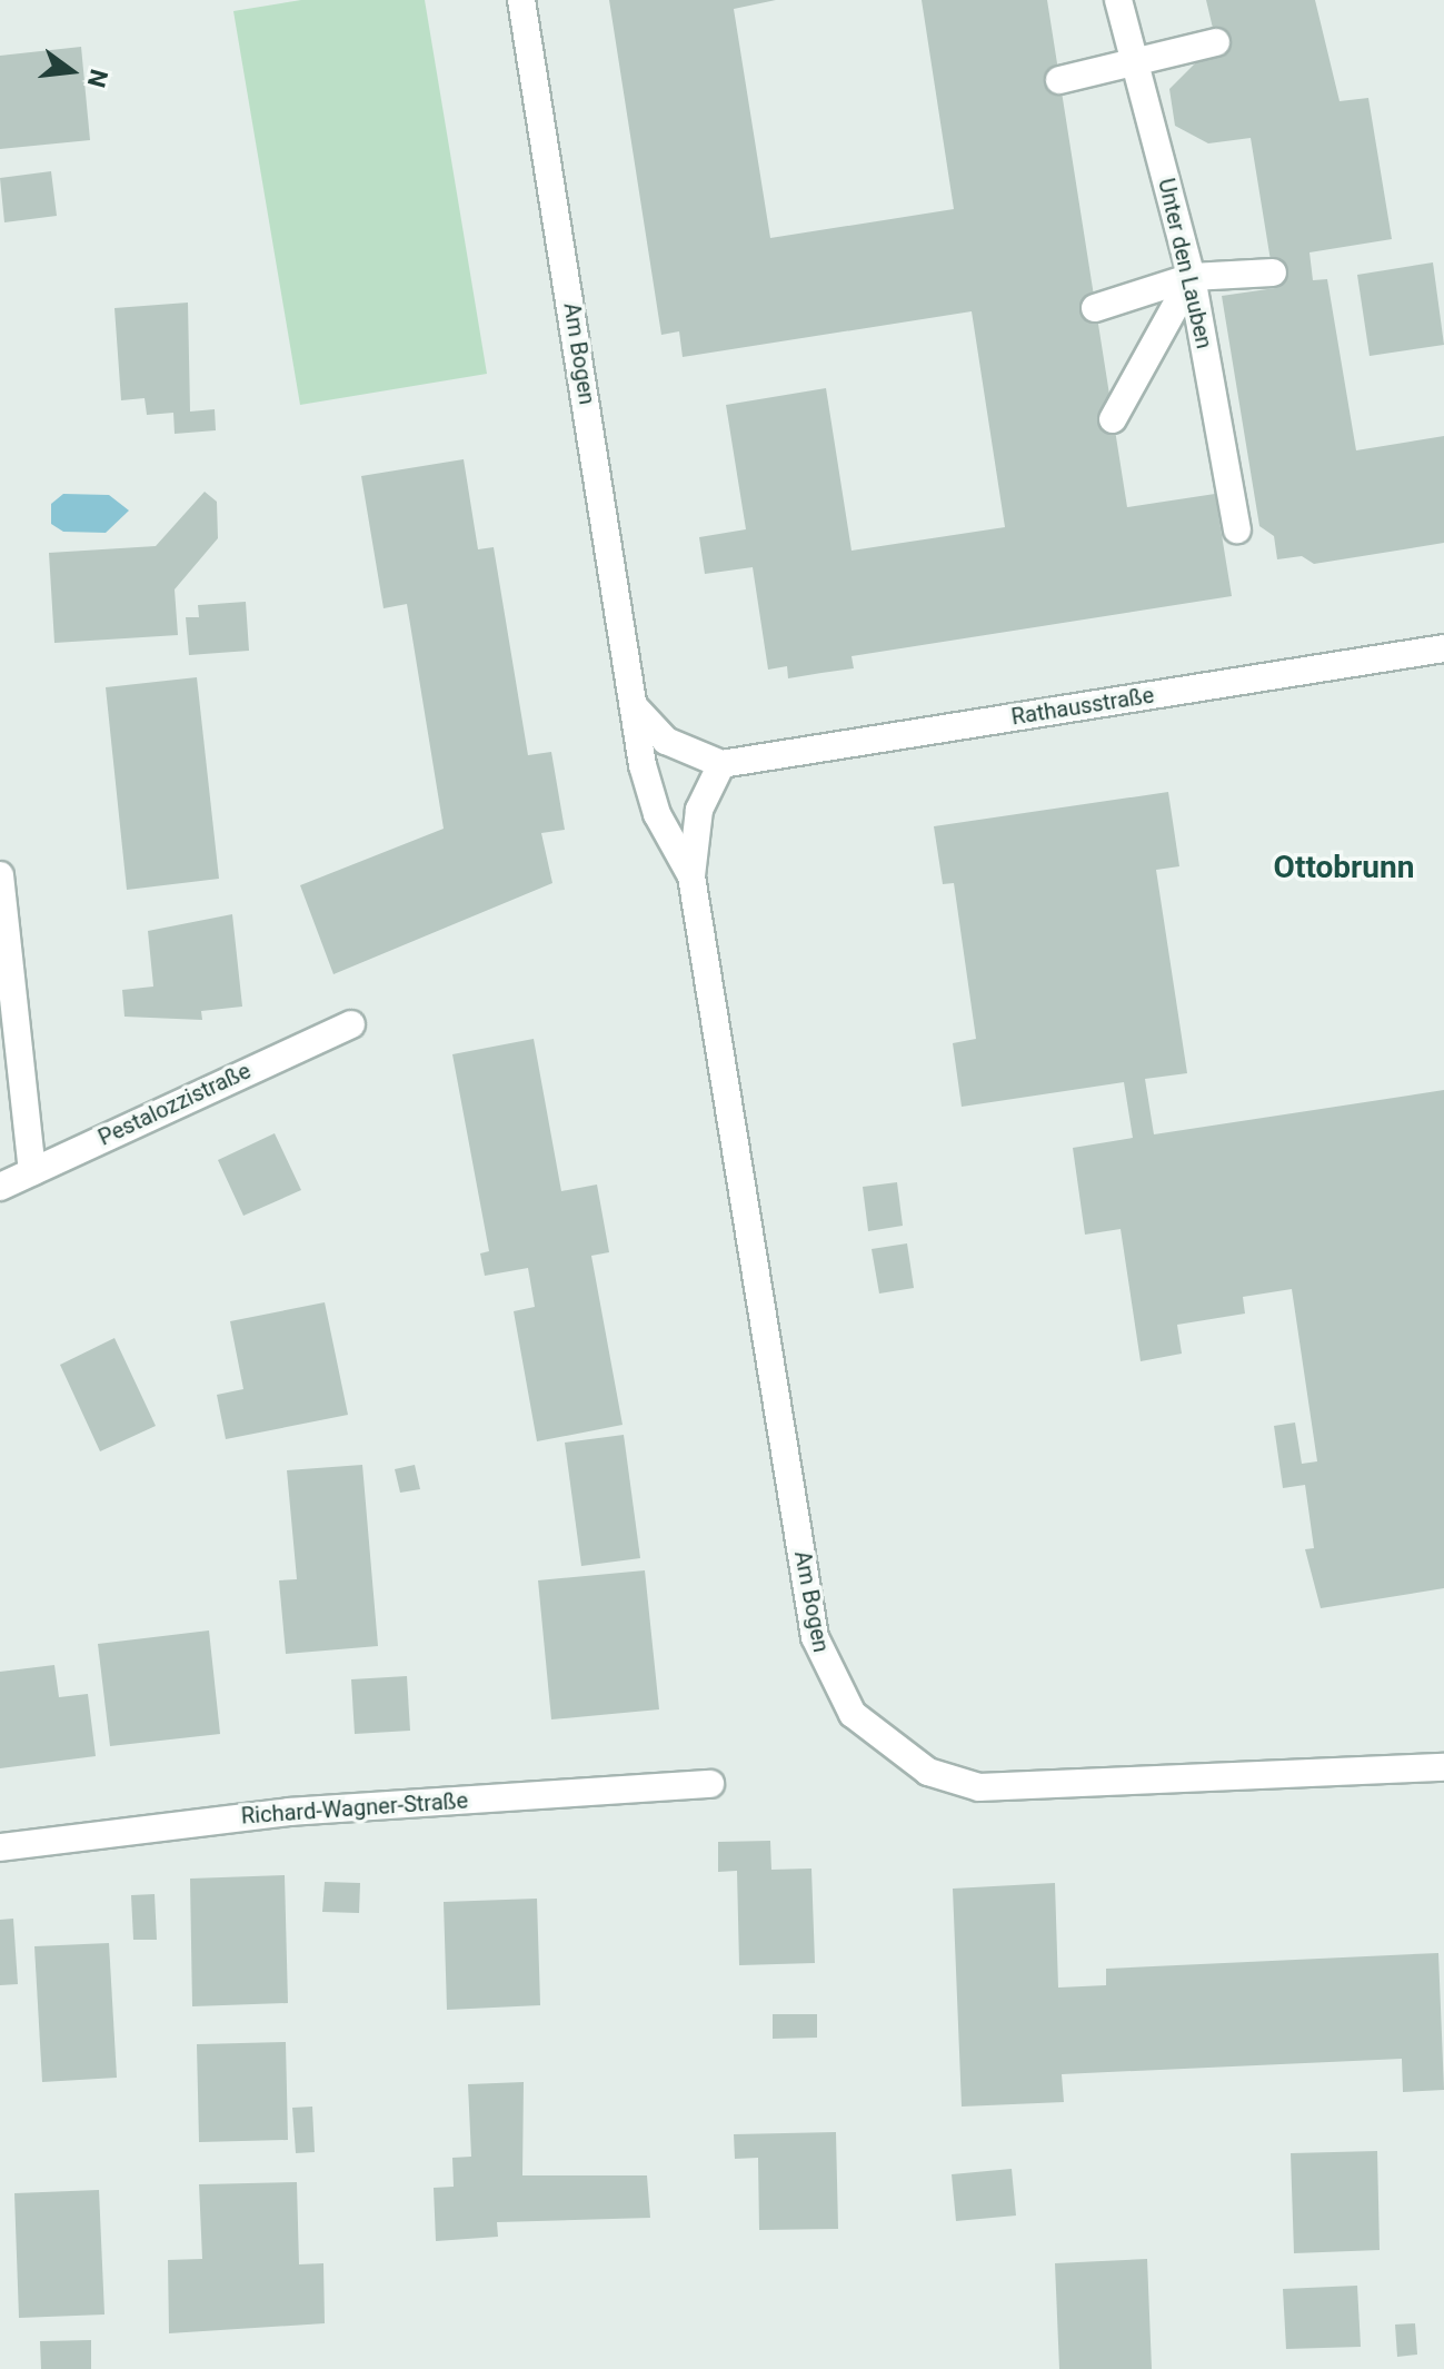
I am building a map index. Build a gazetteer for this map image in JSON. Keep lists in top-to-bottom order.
{
  "streets": {
    "street": [
      "Unter den Lauben",
      "Am Bogen",
      "Rathausstraße",
      "Pestalozzistraße",
      "Richard-Wagner-Straße"
    ]
  },
  "crossings": [
    ["Am Bogen", "Rathausstraße"]
  ],
  "districts": ["Ottobrunn"],
  "north": "right"
}
